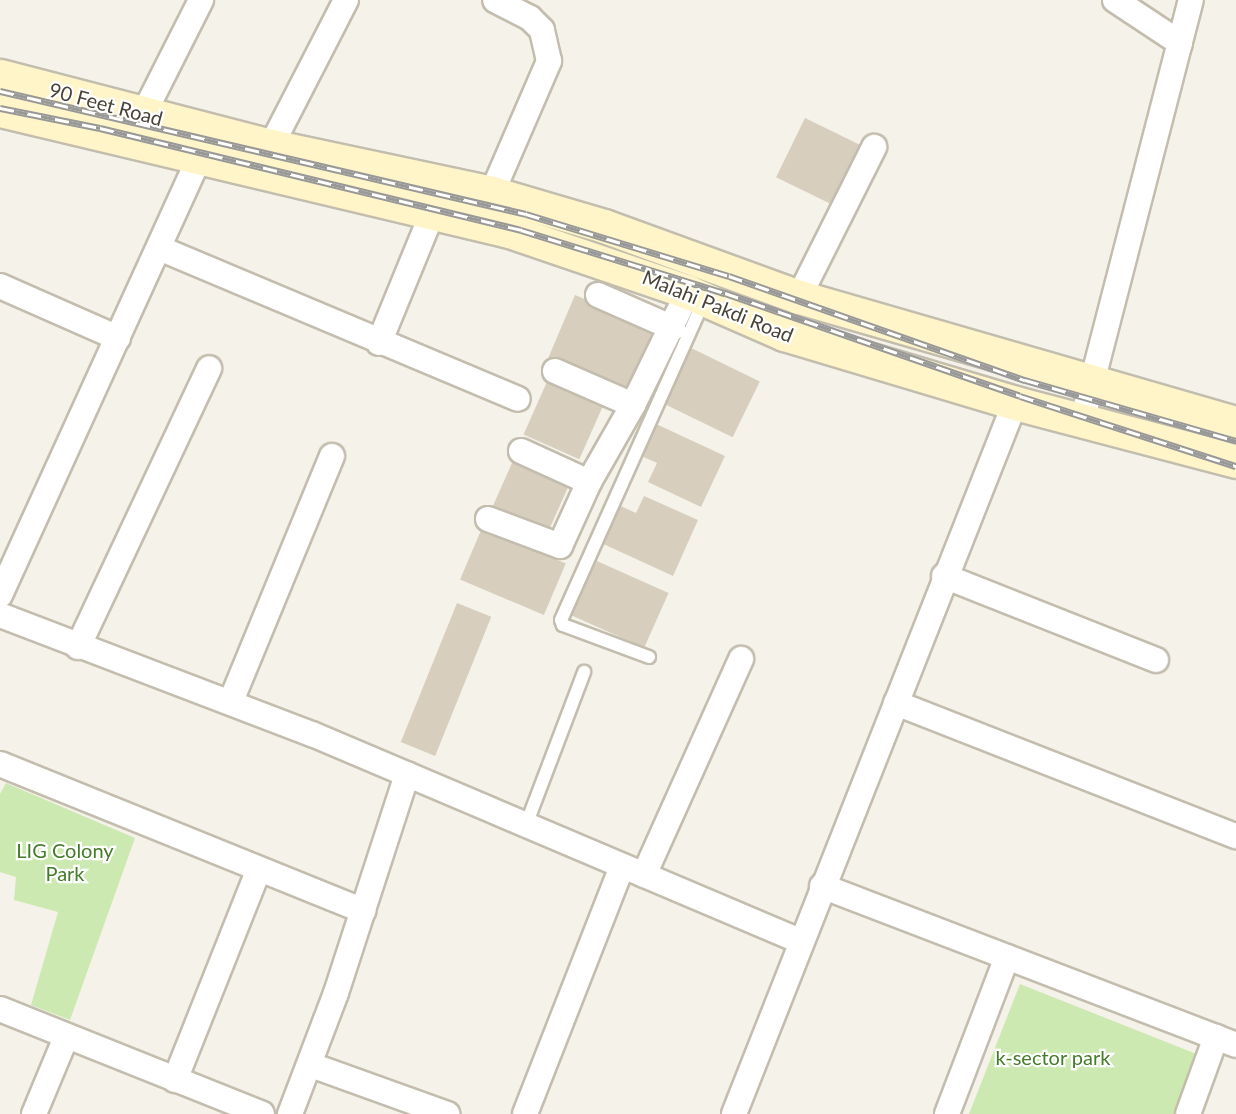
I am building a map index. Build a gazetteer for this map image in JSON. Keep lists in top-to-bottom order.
{
  "streets": {
    "main road": ["90 Feet Road", "Malahi Pakdi Road"]
  },
  "crossings": [
    ["90 Feet Road", "Malahi Pakdi Road"]
  ],
  "parks": ["LIG Colony Park", "k-sector park"]
}
